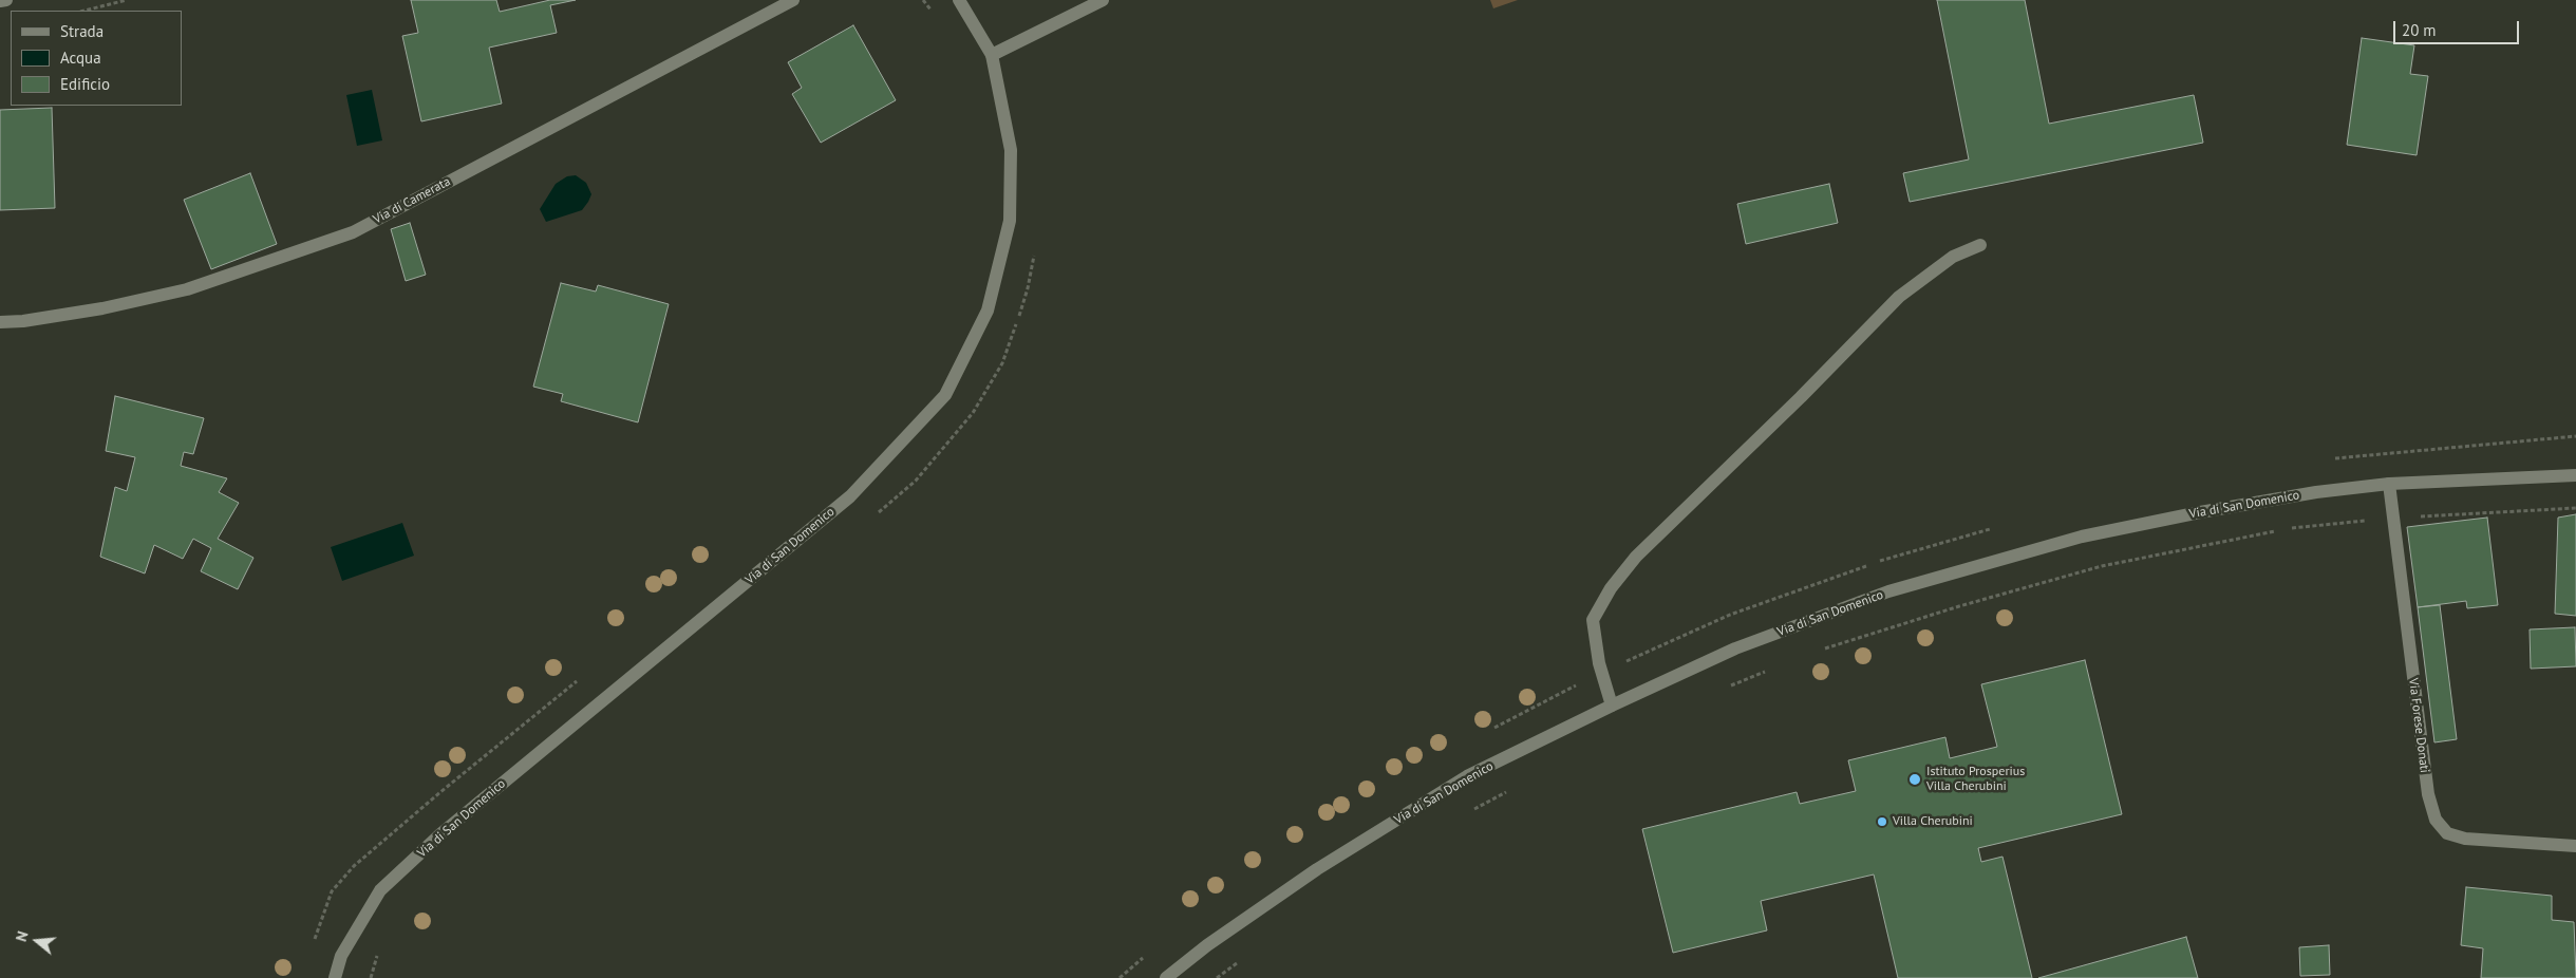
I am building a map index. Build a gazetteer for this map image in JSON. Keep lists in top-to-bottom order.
{
  "streets": {
    "main road": ["Via di Camerata", "Via di San Domenico", "Via Forese Donati"]
  },
  "crossings": [
    ["Via di San Domenico", "Via Forese Donati"]
  ],
  "places": ["Istituto Prosperius Villa Cherubini", "Villa Cherubini"],
  "legend": ["Strada", "Acqua", "Edificio"],
  "scale_bar": "20 m",
  "north": "left"
}
